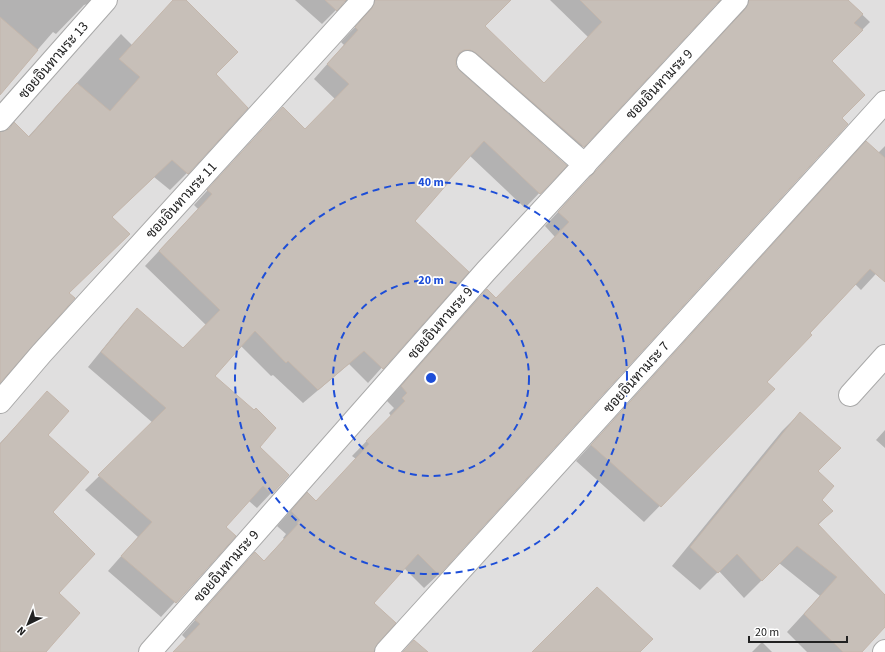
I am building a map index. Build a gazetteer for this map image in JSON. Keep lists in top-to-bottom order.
{
  "streets": {
    "street": [
      "ซอยอินทามระ 13",
      "ซอยอินทามระ 9",
      "ซอยอินทามระ 11",
      "ซอยอินทามระ 7"
    ]
  },
  "scale_bar": "20 m",
  "north": "bottom left",
  "rings": ["40 m", "20 m"]
}
